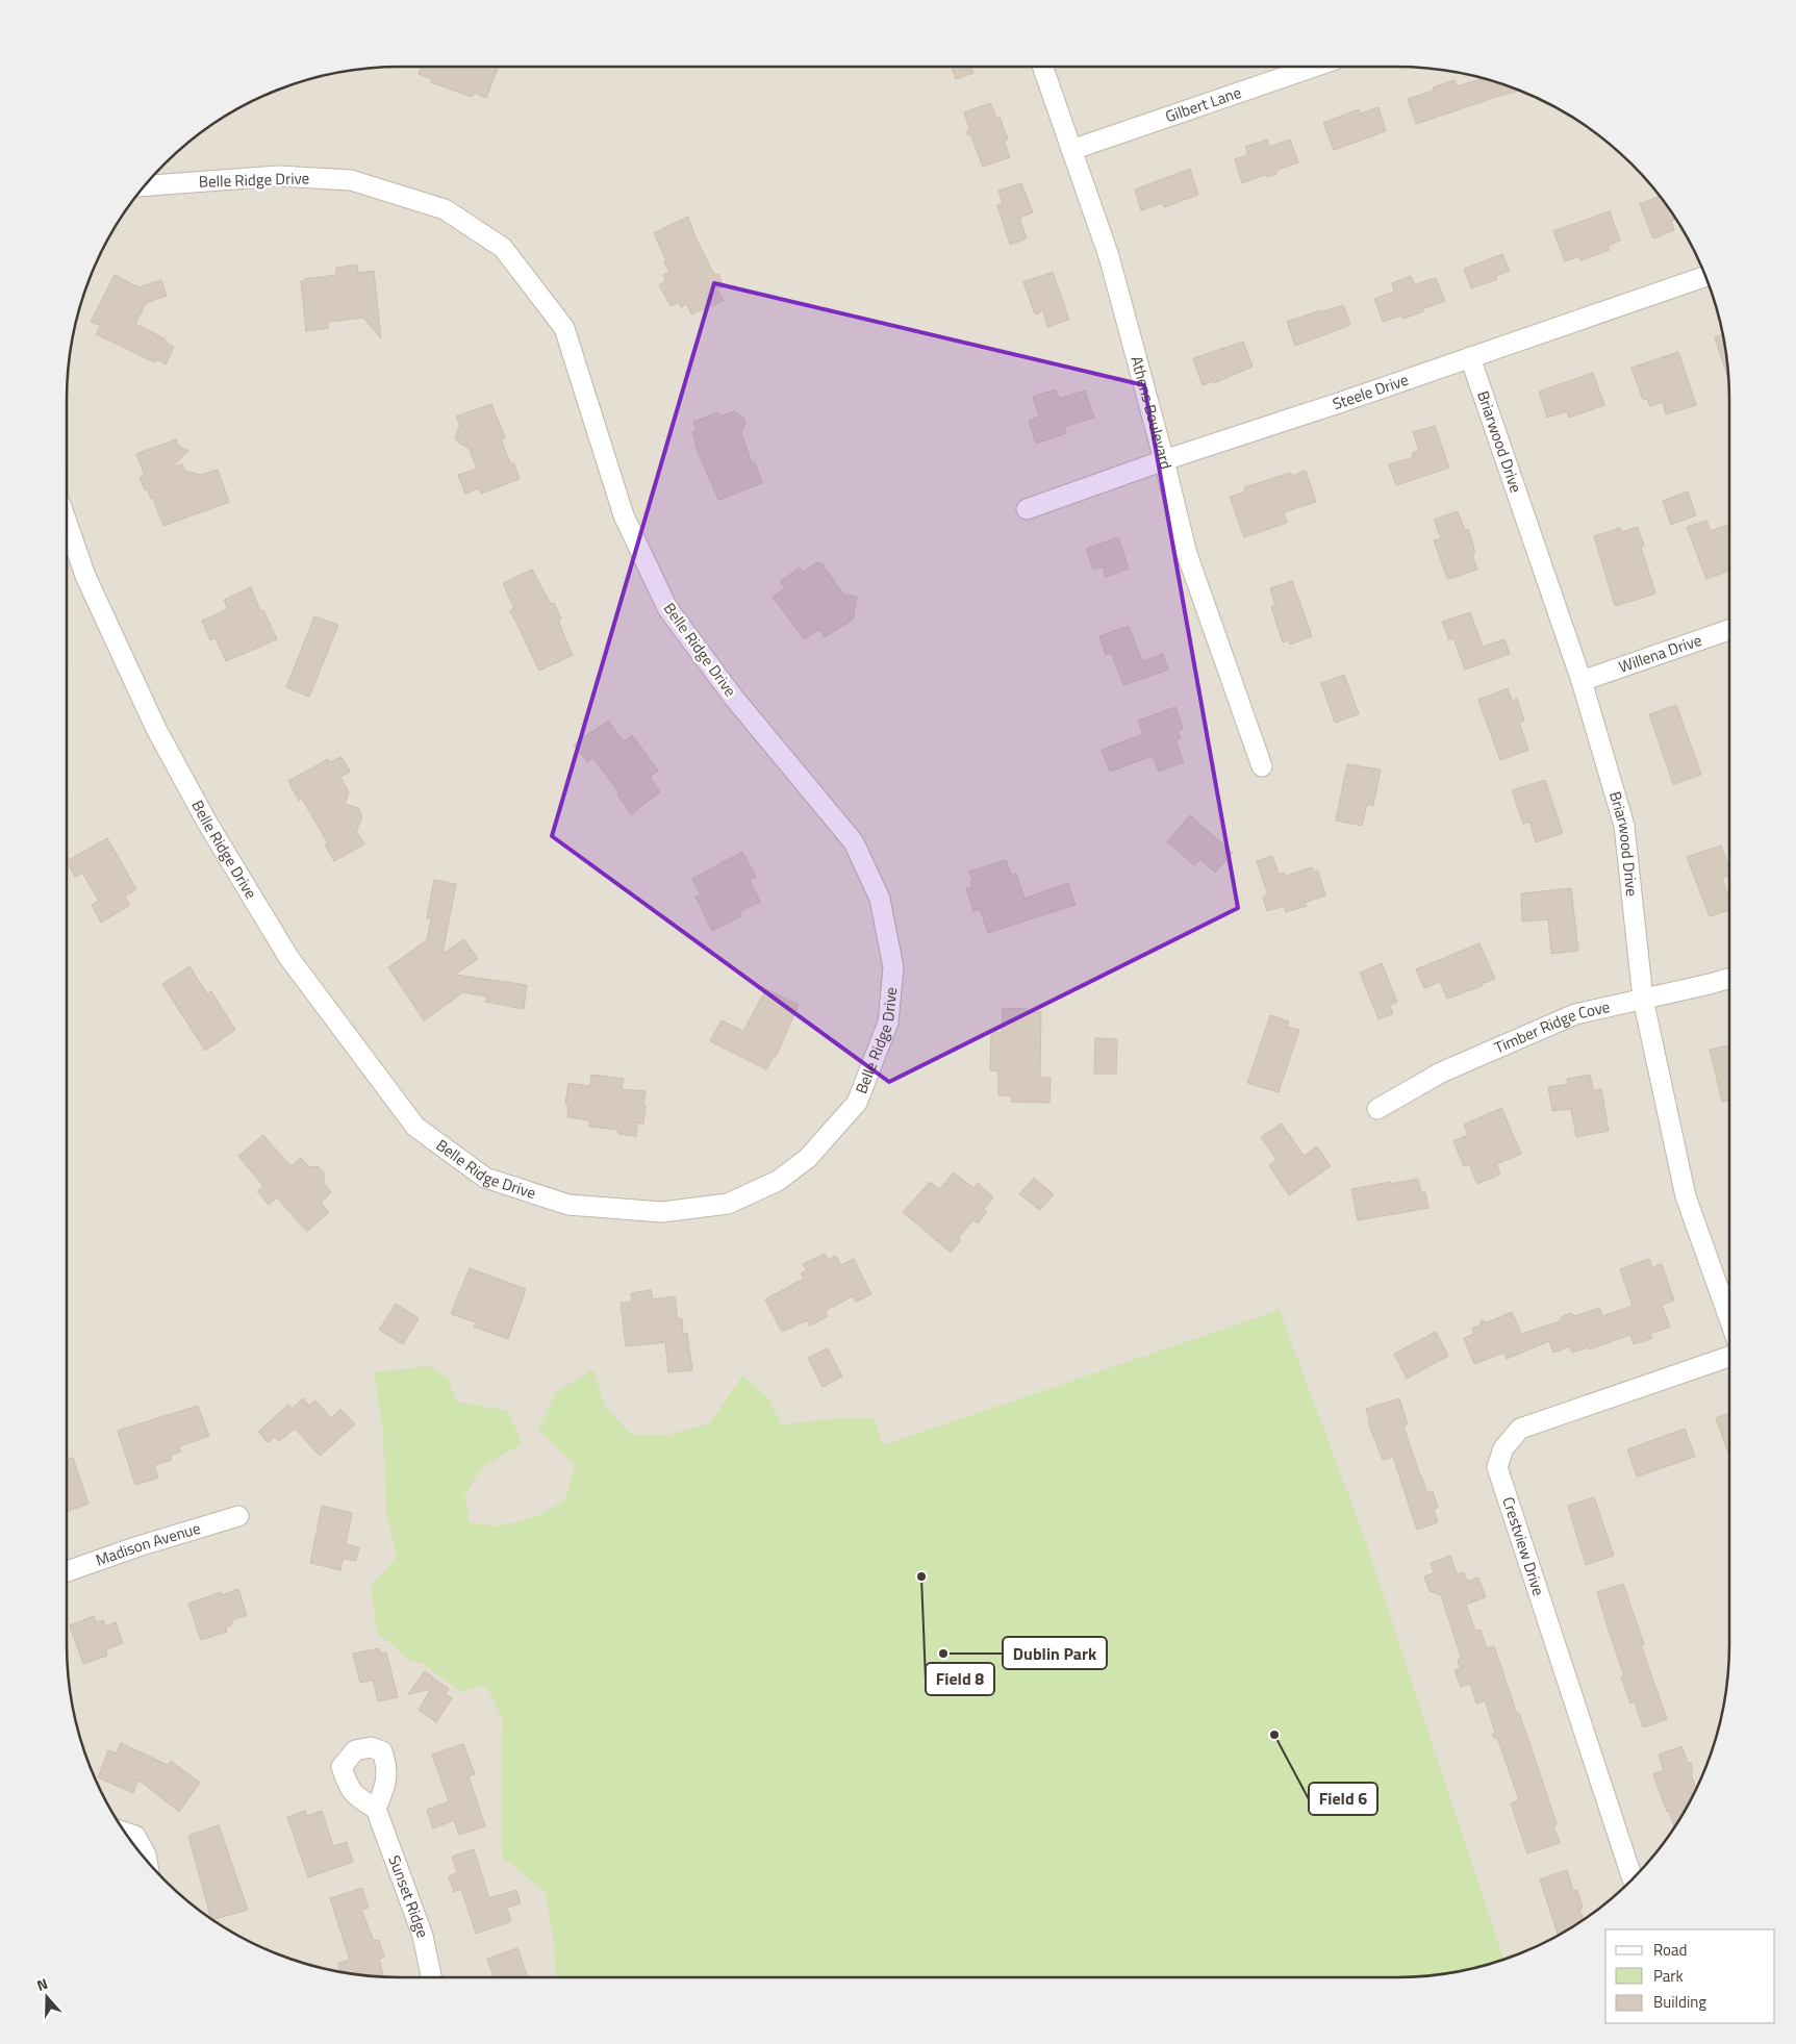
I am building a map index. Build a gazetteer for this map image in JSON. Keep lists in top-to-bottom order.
{
  "streets": {
    "street": [
      "Gilbert Lane",
      "Belle Ridge Drive",
      "Steele Drive",
      "Athens Boulevard",
      "Briarwood Drive",
      "Willena Drive",
      "Timber Ridge Cove",
      "Madison Avenue",
      "Crestview Drive",
      "Sunset Ridge"
    ]
  },
  "crossings": [
    ["Gilbert Lane", "Athens Boulevard"],
    ["Steele Drive", "Athens Boulevard"],
    ["Steele Drive", "Briarwood Drive"],
    ["Briarwood Drive", "Willena Drive"],
    ["Briarwood Drive", "Timber Ridge Cove"]
  ],
  "places": ["Field 8", "Dublin Park", "Field 6"],
  "legend": ["Road", "Park", "Building"],
  "north": "top"
}
